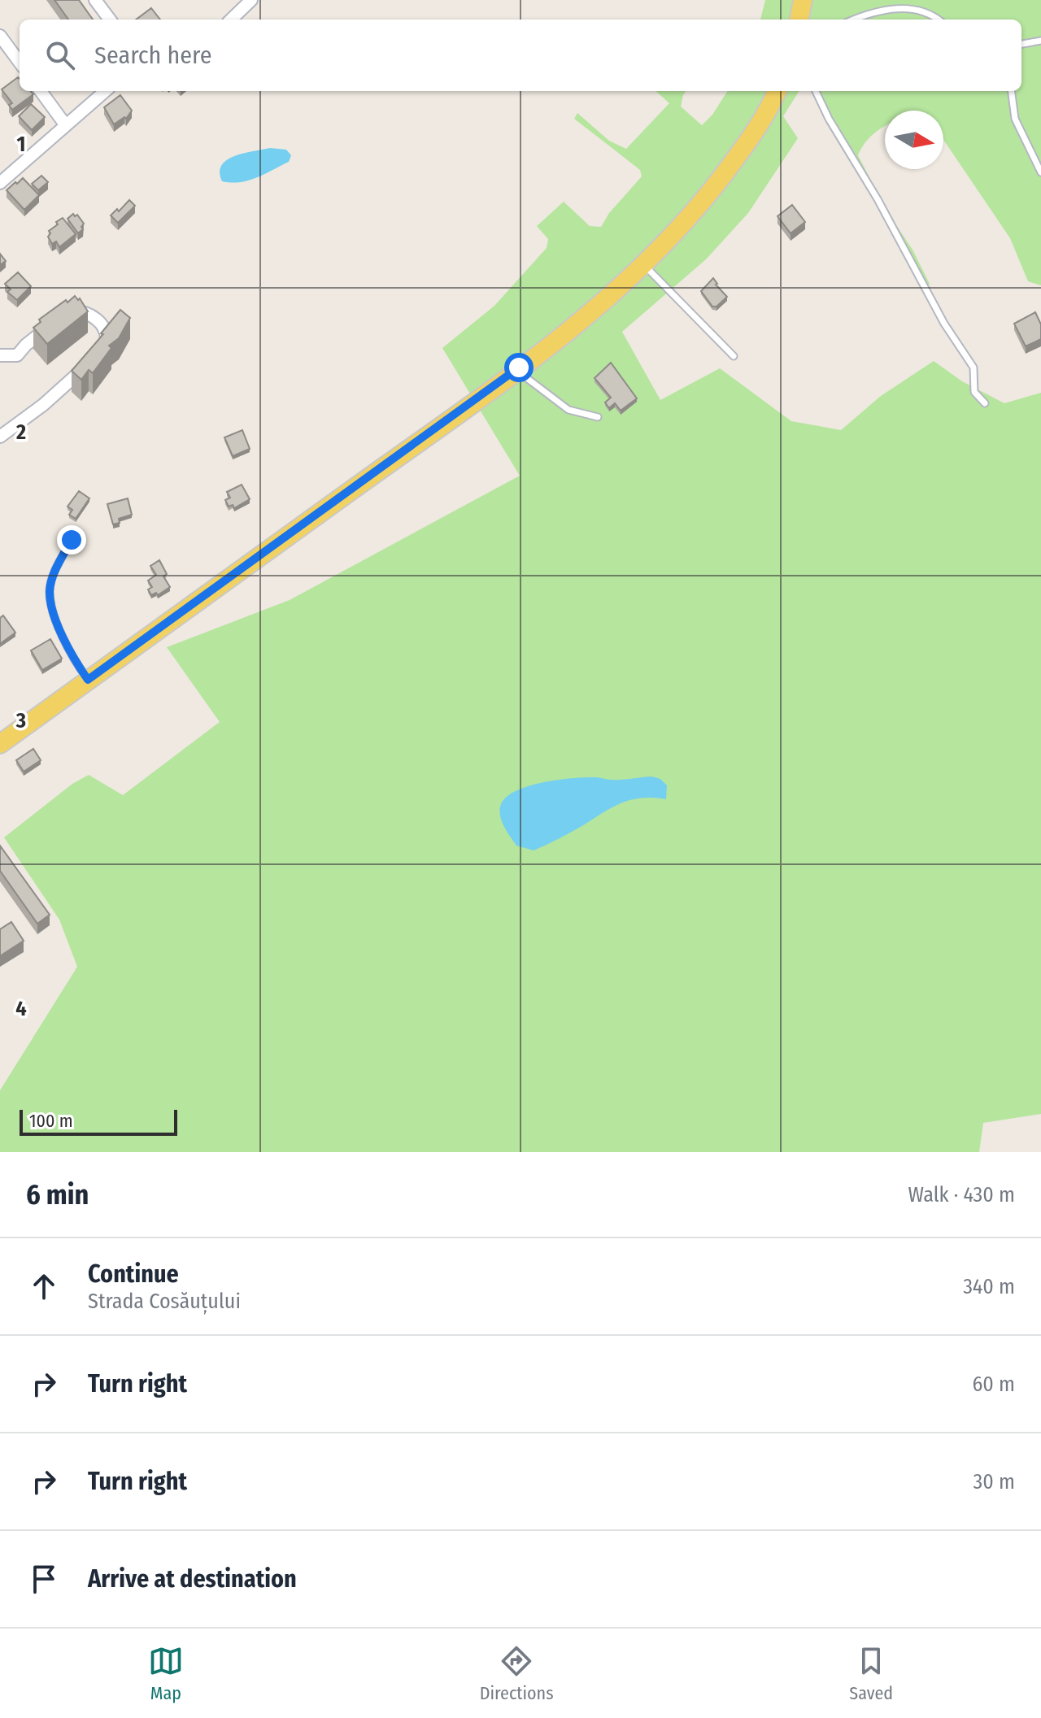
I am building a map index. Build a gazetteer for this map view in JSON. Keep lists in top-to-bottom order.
{
  "scale_bar": "100 m",
  "north": "right",
  "page": {
    "search": "Search here",
    "scale": "100 m",
    "heading": ["6 min", "Walk · 430 m"],
    "list": [
      ["Continue", "Strada Cosăuțului", "340 m"],
      ["Turn right", "60 m"],
      ["Turn right", "30 m"],
      "Arrive at destination"
    ],
    "nav": ["Map", "Directions", "Saved"]
  },
  "grid": {
    "rows": [
      "1",
      "2",
      "3",
      "4"
    ]
  }
}
